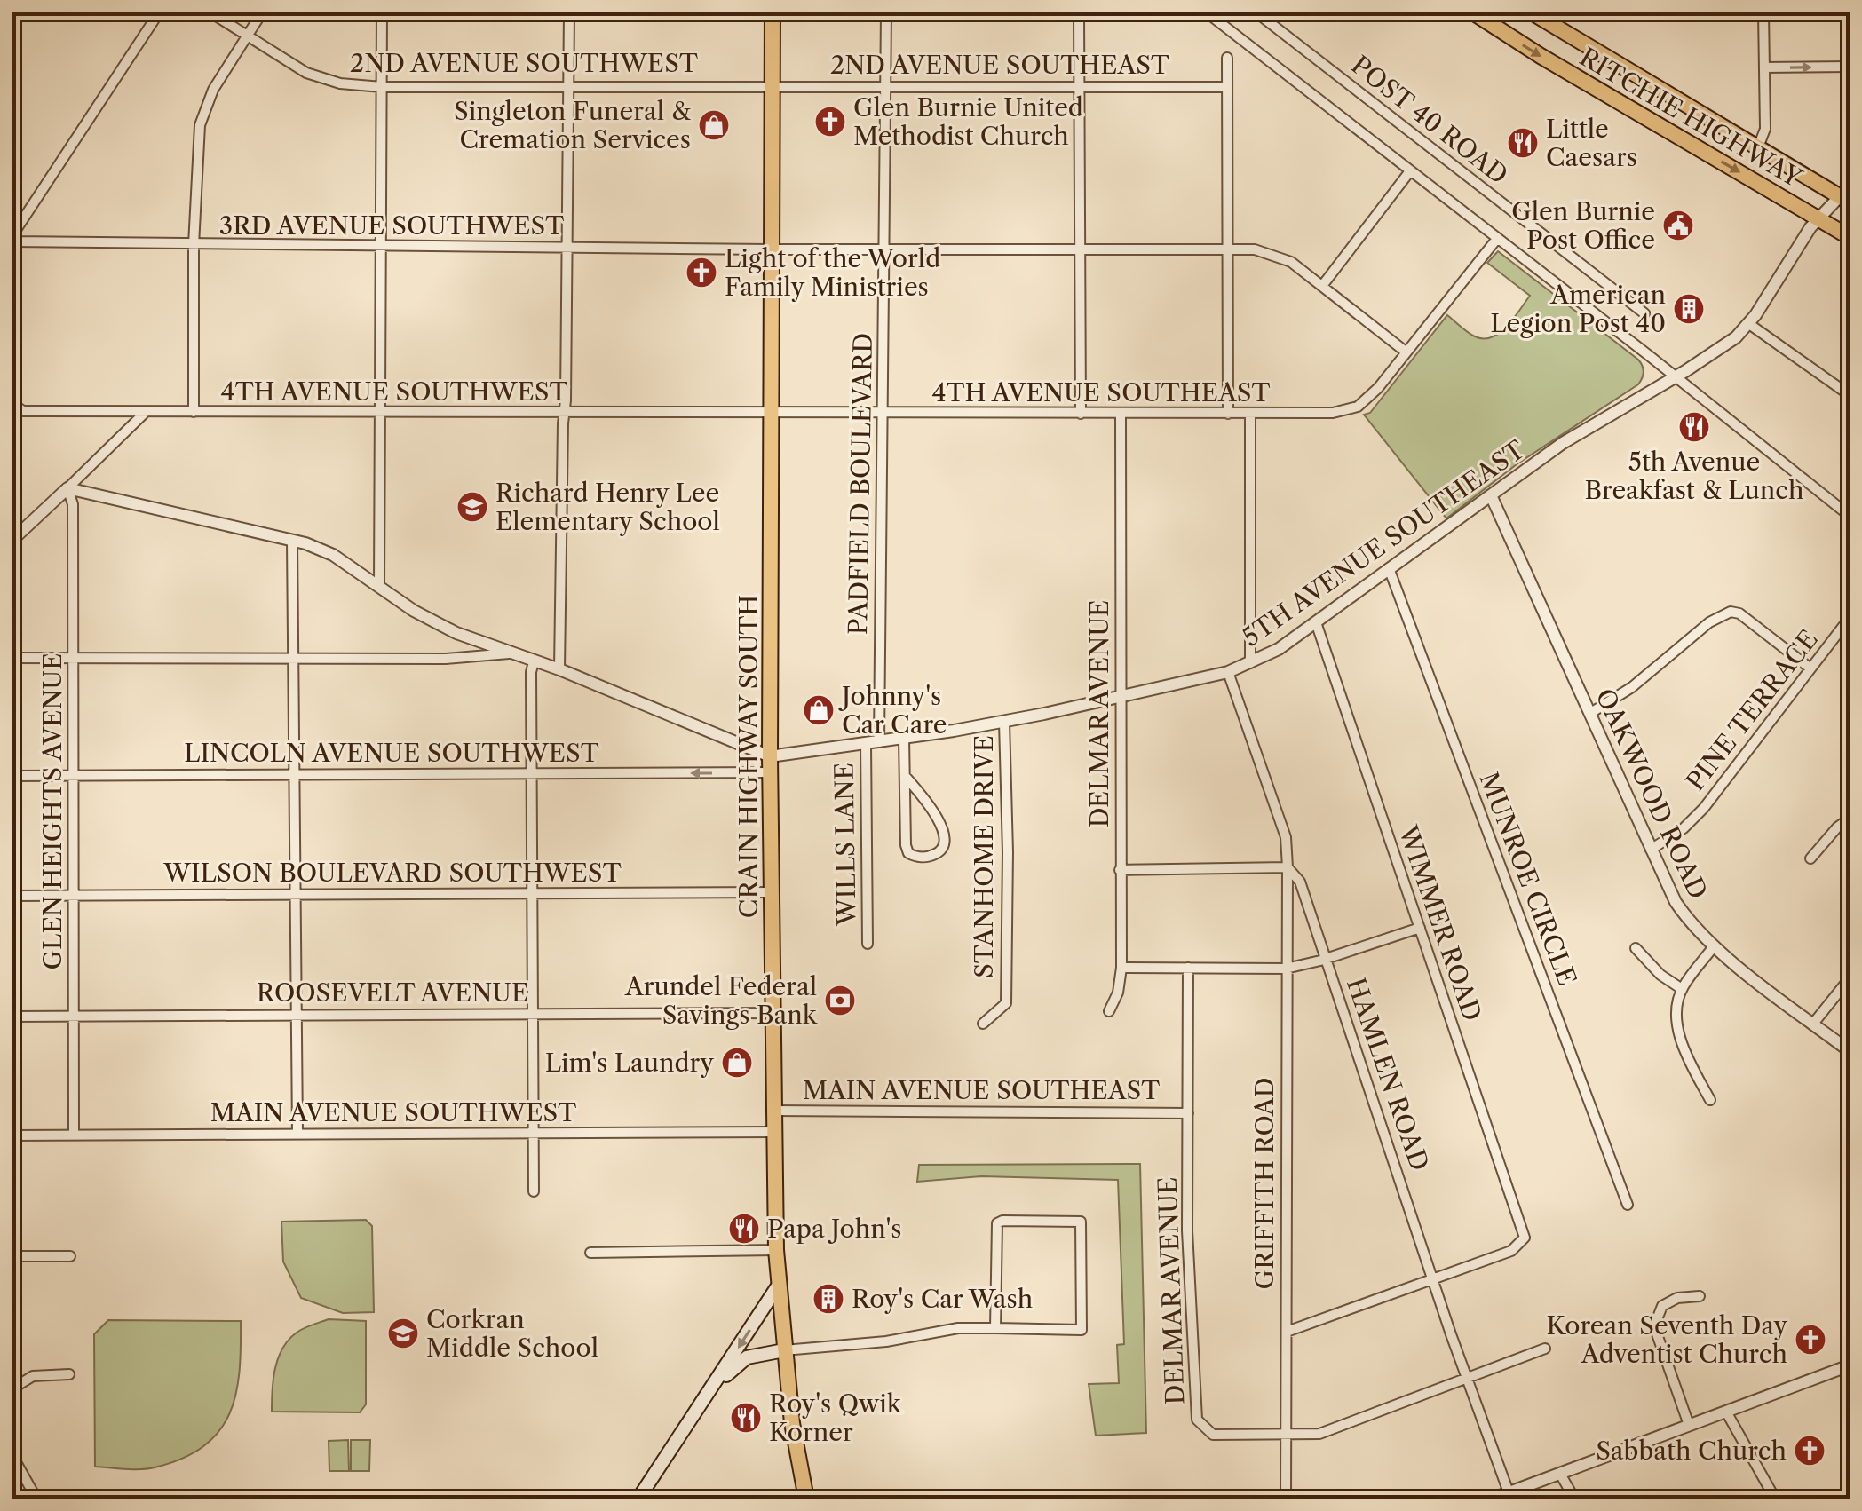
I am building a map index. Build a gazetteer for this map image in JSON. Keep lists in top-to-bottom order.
{
  "streets": {
    "main road": ["RITCHIE HIGHWAY", "CRAIN HIGHWAY SOUTH"],
    "street": [
      "2ND AVENUE SOUTHWEST",
      "2ND AVENUE SOUTHEAST",
      "POST 40 ROAD",
      "3RD AVENUE SOUTHWEST",
      "4TH AVENUE SOUTHWEST",
      "4TH AVENUE SOUTHEAST",
      "PADFIELD BOULEVARD",
      "5TH AVENUE SOUTHEAST",
      "PINE TERRACE",
      "DELMAR AVENUE",
      "LINCOLN AVENUE SOUTHWEST",
      "OAKWOOD ROAD",
      "GLEN HEIGHTS AVENUE",
      "WILLS LANE",
      "STANHOME DRIVE",
      "WILSON BOULEVARD SOUTHWEST",
      "MUNROE CIRCLE",
      "WIMMER ROAD",
      "ROOSEVELT AVENUE",
      "HAMLEN ROAD",
      "MAIN AVENUE SOUTHEAST",
      "MAIN AVENUE SOUTHWEST",
      "GRIFFITH ROAD"
    ]
  },
  "crossings": [
    ["2ND AVENUE SOUTHWEST", "2ND AVENUE SOUTHEAST"],
    ["2ND AVENUE SOUTHWEST", "CRAIN HIGHWAY SOUTH"],
    ["2ND AVENUE SOUTHEAST", "PADFIELD BOULEVARD"],
    ["2ND AVENUE SOUTHEAST", "CRAIN HIGHWAY SOUTH"],
    ["RITCHIE HIGHWAY", "5TH AVENUE SOUTHEAST"],
    ["3RD AVENUE SOUTHWEST", "4TH AVENUE SOUTHEAST"],
    ["3RD AVENUE SOUTHWEST", "PADFIELD BOULEVARD"],
    ["3RD AVENUE SOUTHWEST", "CRAIN HIGHWAY SOUTH"],
    ["4TH AVENUE SOUTHWEST", "4TH AVENUE SOUTHEAST"],
    ["4TH AVENUE SOUTHWEST", "CRAIN HIGHWAY SOUTH"],
    ["4TH AVENUE SOUTHEAST", "PADFIELD BOULEVARD"],
    ["4TH AVENUE SOUTHEAST", "DELMAR AVENUE"],
    ["4TH AVENUE SOUTHEAST", "CRAIN HIGHWAY SOUTH"],
    ["PADFIELD BOULEVARD", "5TH AVENUE SOUTHEAST"],
    ["5TH AVENUE SOUTHEAST", "DELMAR AVENUE"],
    ["5TH AVENUE SOUTHEAST", "CRAIN HIGHWAY SOUTH"],
    ["5TH AVENUE SOUTHEAST", "OAKWOOD ROAD"],
    ["5TH AVENUE SOUTHEAST", "WILLS LANE"],
    ["5TH AVENUE SOUTHEAST", "STANHOME DRIVE"],
    ["5TH AVENUE SOUTHEAST", "MUNROE CIRCLE"],
    ["5TH AVENUE SOUTHEAST", "WIMMER ROAD"],
    ["5TH AVENUE SOUTHEAST", "HAMLEN ROAD"],
    ["PINE TERRACE", "OAKWOOD ROAD"],
    ["DELMAR AVENUE", "MAIN AVENUE SOUTHEAST"],
    ["DELMAR AVENUE", "GRIFFITH ROAD"],
    ["LINCOLN AVENUE SOUTHWEST", "CRAIN HIGHWAY SOUTH"],
    ["LINCOLN AVENUE SOUTHWEST", "GLEN HEIGHTS AVENUE"],
    ["CRAIN HIGHWAY SOUTH", "WILSON BOULEVARD SOUTHWEST"],
    ["CRAIN HIGHWAY SOUTH", "ROOSEVELT AVENUE"],
    ["CRAIN HIGHWAY SOUTH", "MAIN AVENUE SOUTHEAST"],
    ["CRAIN HIGHWAY SOUTH", "MAIN AVENUE SOUTHWEST"],
    ["GLEN HEIGHTS AVENUE", "WILSON BOULEVARD SOUTHWEST"],
    ["GLEN HEIGHTS AVENUE", "ROOSEVELT AVENUE"],
    ["GLEN HEIGHTS AVENUE", "MAIN AVENUE SOUTHWEST"],
    ["WIMMER ROAD", "HAMLEN ROAD"],
    ["HAMLEN ROAD", "GRIFFITH ROAD"]
  ],
  "places": {
    "church": [
      "Glen Burnie United Methodist Church",
      "Light of the World Family Ministries",
      "Korean Seventh Day Adventist Church",
      "Sabbath Church"
    ],
    "shop": ["Singleton Funeral & Cremation Services", "Johnny's Car Care", "Lim's Laundry"],
    "restaurant": [
      "Little Caesars",
      "5th Avenue Breakfast & Lunch",
      "Papa John's",
      "Roy's Qwik Korner"
    ],
    "public building": ["Glen Burnie Post Office"],
    "building": ["American Legion Post 40", "Roy's Car Wash"],
    "school or university": ["Richard Henry Lee Elementary School", "Corkran Middle School"],
    "bank": ["Arundel Federal Savings Bank"]
  }
}
